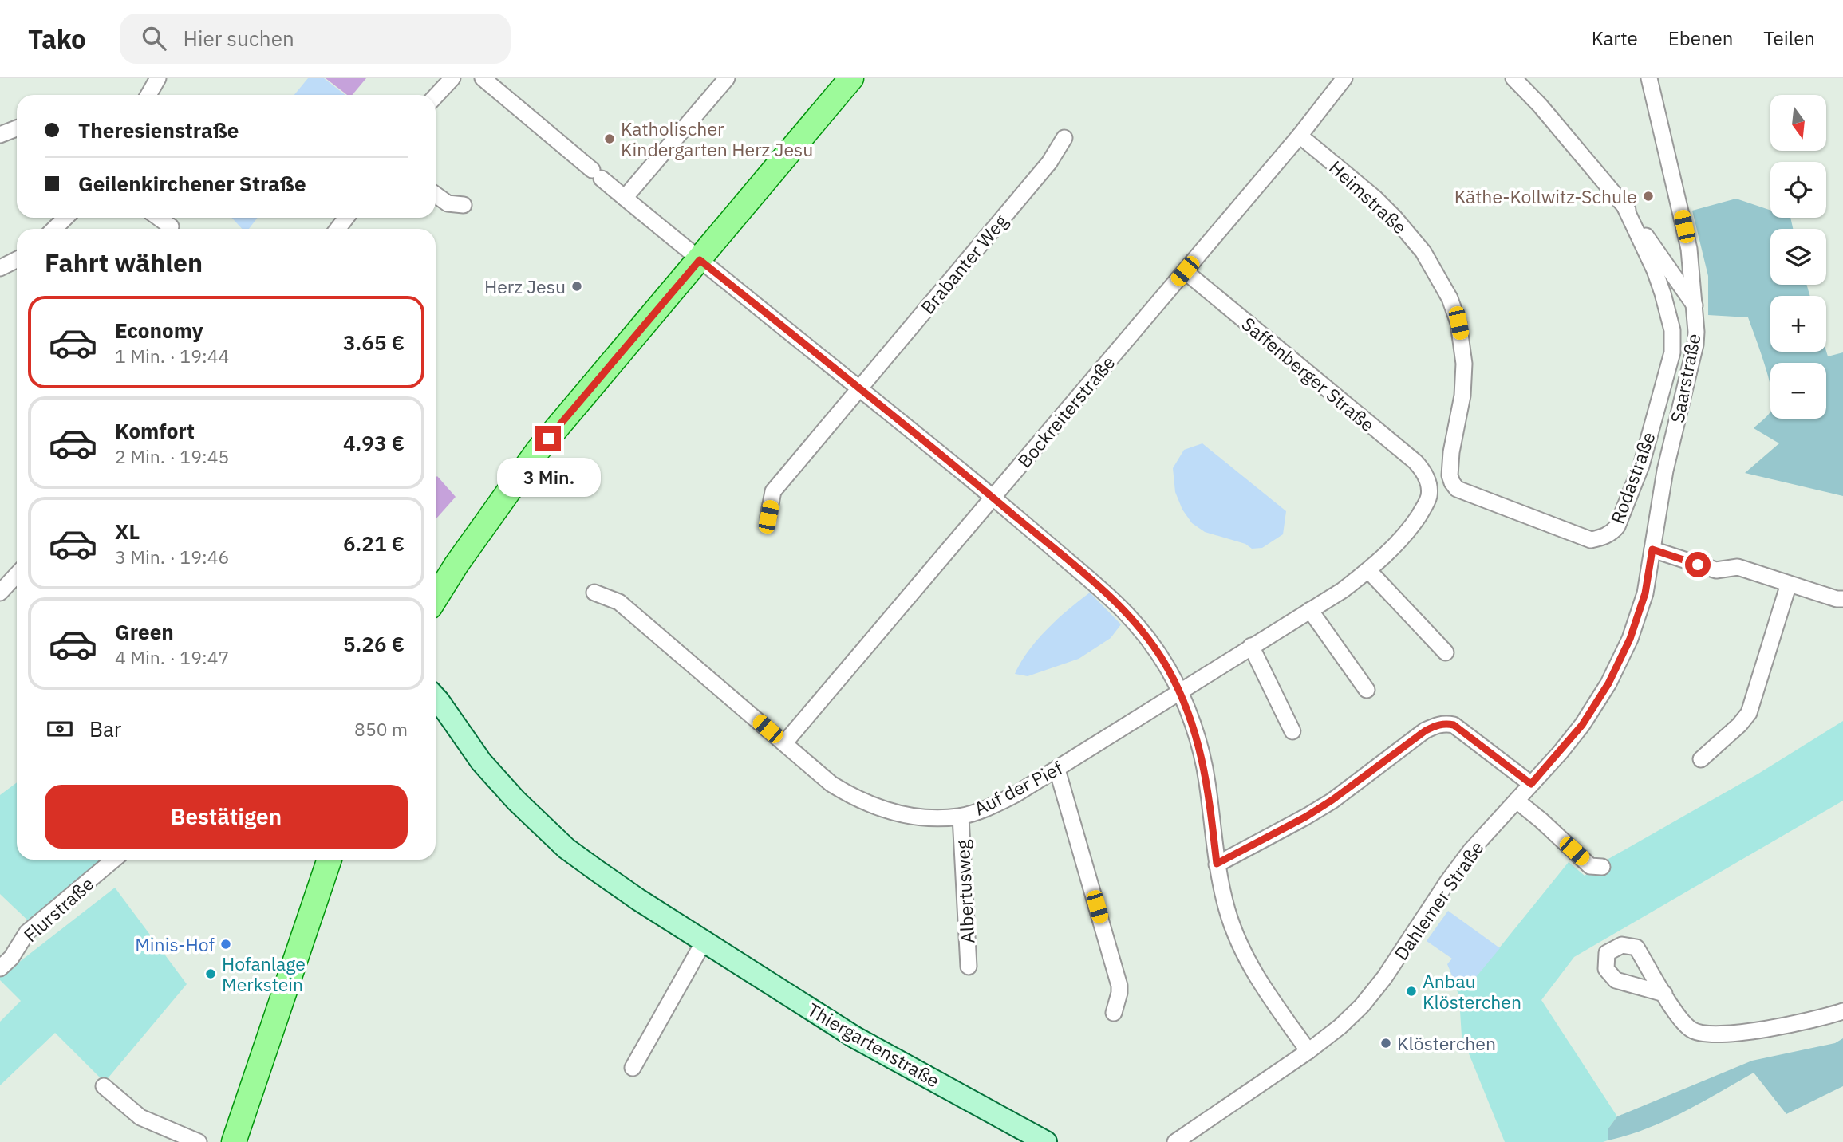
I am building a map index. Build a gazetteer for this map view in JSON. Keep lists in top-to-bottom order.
{
  "streets": {
    "main road": ["Thiergartenstraße"],
    "street": [
      "Heimstraße",
      "Brabanter Weg",
      "Saffenberger Straße",
      "Saarstraße",
      "Bockreiterstraße",
      "Rodastraße",
      "Auf der Pief",
      "Albertusweg",
      "Dahlemer Straße",
      "Flurstraße"
    ]
  },
  "crossings": [
    ["Heimstraße", "Bockreiterstraße"],
    ["Heimstraße", "Rodastraße"],
    ["Saffenberger Straße", "Bockreiterstraße"],
    ["Saffenberger Straße", "Auf der Pief"],
    ["Saarstraße", "Rodastraße"],
    ["Saarstraße", "Dahlemer Straße"],
    ["Bockreiterstraße", "Auf der Pief"],
    ["Auf der Pief", "Albertusweg"]
  ],
  "places": [
    "Katholischer Kindergarten Herz Jesu",
    "Käthe-Kollwitz-Schule",
    "Herz Jesu",
    "Minis-Hof",
    "Hofanlage Merkstein",
    "Anbau Klösterchen",
    "Klösterchen"
  ],
  "north": "bottom",
  "page": {
    "header": "Tako",
    "search": "Hier suchen",
    "nav": ["Karte", "Ebenen", "Teilen"],
    "map_buttons": ["+", "−"],
    "banner": ["Theresienstraße", "Geilenkirchener Straße"],
    "heading": "Fahrt wählen",
    "list": [
      {
        "name": "Economy",
        "note": "1 Min. · 19:44",
        "value": "3.65 €"
      },
      {
        "name": "Komfort",
        "note": "2 Min. · 19:45",
        "value": "4.93 €"
      },
      {
        "name": "XL",
        "note": "3 Min. · 19:46",
        "value": "6.21 €"
      },
      {
        "name": "Green",
        "note": "4 Min. · 19:47",
        "value": "5.26 €"
      }
    ],
    "bubble": "3 Min.",
    "pay": ["Bar", "850 m"],
    "buttons": "Bestätigen"
  }
}
